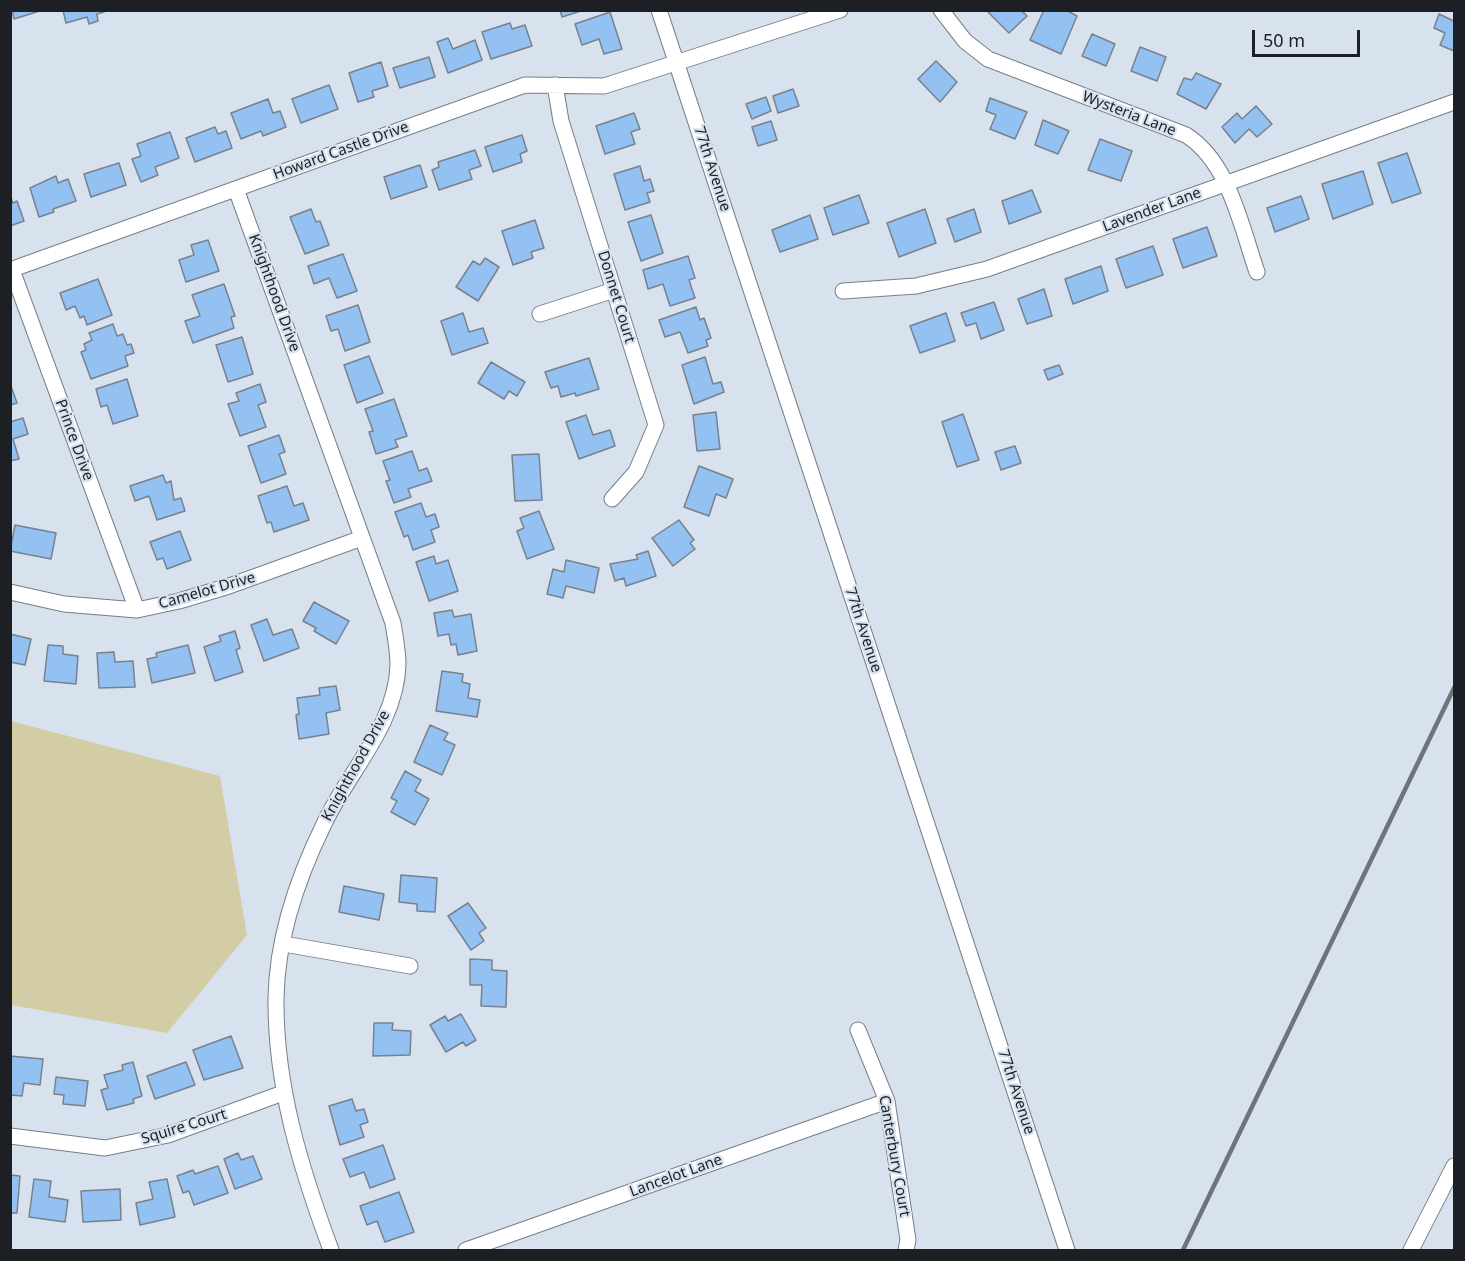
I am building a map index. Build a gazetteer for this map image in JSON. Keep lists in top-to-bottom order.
{
  "streets": {
    "street": [
      "Wysteria Lane",
      "Howard Castle Drive",
      "77th Avenue",
      "Lavender Lane",
      "Knighthood Drive",
      "Donnet Court",
      "Prince Drive",
      "Camelot Drive",
      "Squire Court",
      "Canterbury Court",
      "Lancelot Lane"
    ]
  },
  "crossings": [
    ["Wysteria Lane", "Lavender Lane"],
    ["Howard Castle Drive", "77th Avenue"],
    ["Howard Castle Drive", "Knighthood Drive"],
    ["Howard Castle Drive", "Donnet Court"],
    ["Howard Castle Drive", "Prince Drive"],
    ["Knighthood Drive", "Camelot Drive"],
    ["Knighthood Drive", "Squire Court"],
    ["Prince Drive", "Camelot Drive"],
    ["Canterbury Court", "Lancelot Lane"]
  ],
  "scale_bar": "50 m"
}
